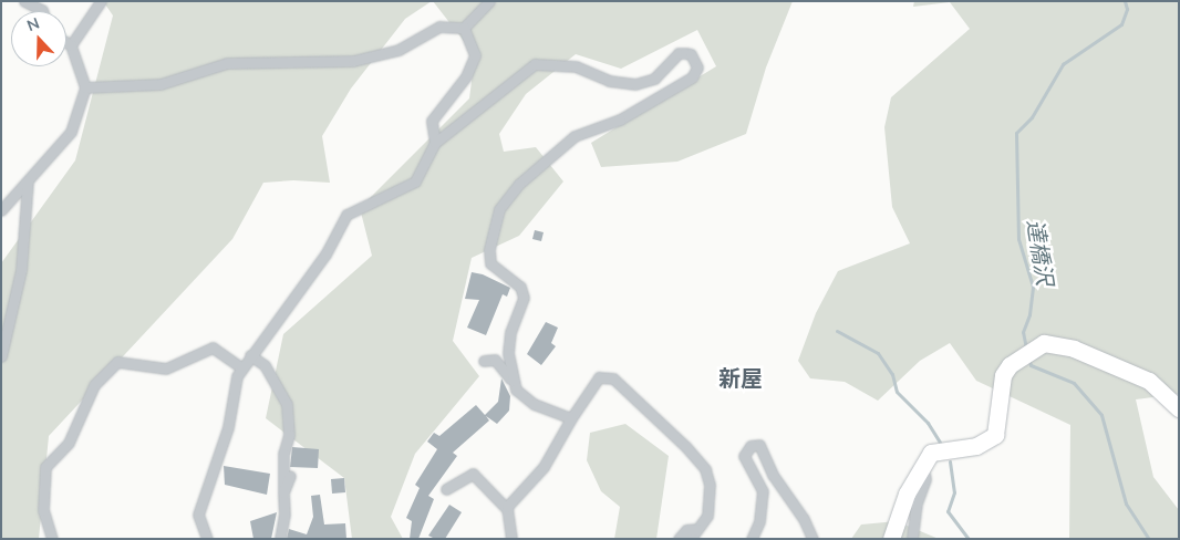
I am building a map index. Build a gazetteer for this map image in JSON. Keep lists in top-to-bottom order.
{
  "districts": ["新屋"],
  "water": ["達橋沢"],
  "north": "top"
}
